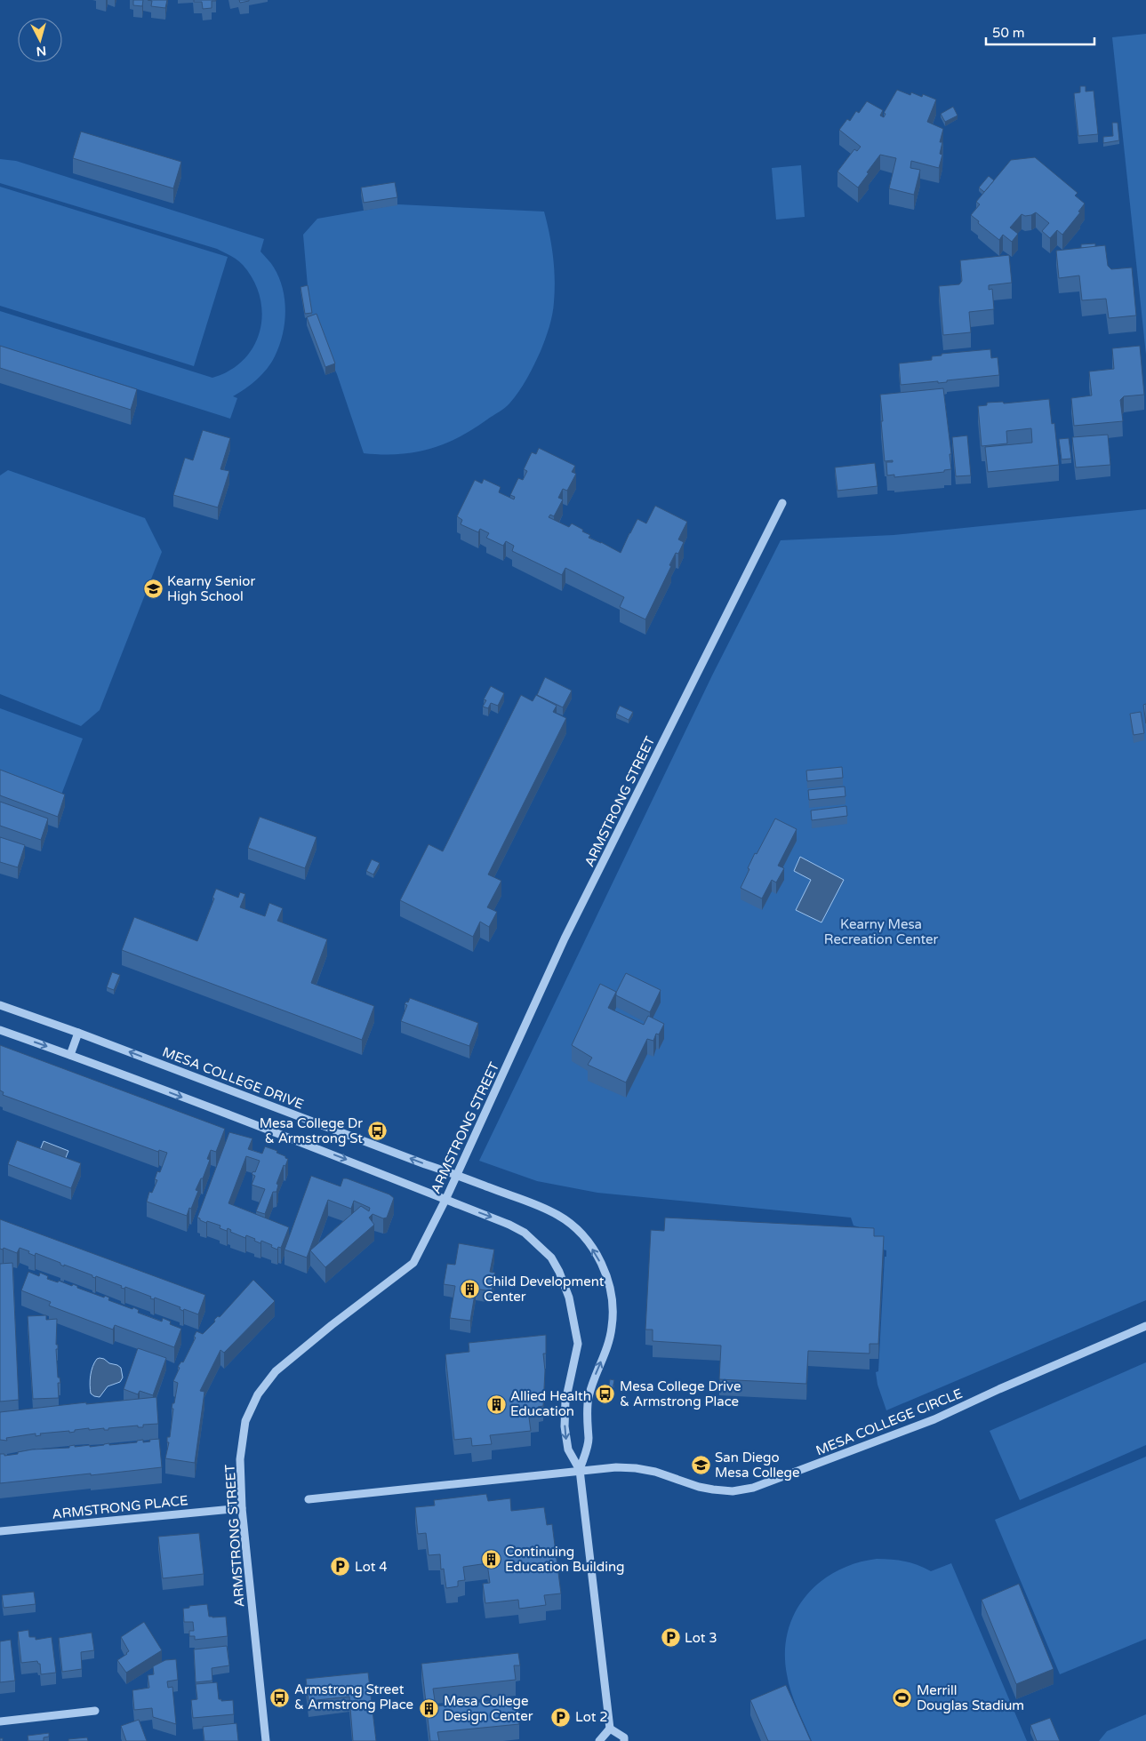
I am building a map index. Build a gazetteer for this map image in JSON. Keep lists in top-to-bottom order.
{
  "streets": {
    "street": [
      "ARMSTRONG STREET",
      "MESA COLLEGE DRIVE",
      "MESA COLLEGE CIRCLE",
      "ARMSTRONG PLACE"
    ]
  },
  "crossings": [
    ["ARMSTRONG STREET", "MESA COLLEGE DRIVE"],
    ["ARMSTRONG STREET", "ARMSTRONG PLACE"]
  ],
  "parks": ["Kearny Mesa Recreation Center"],
  "places": {
    "school or university": ["Kearny Senior High School", "San Diego Mesa College"],
    "bus stop": ["Mesa College Dr & Armstrong St", "Mesa College Drive & Armstrong Place", "Armstrong Street & Armstrong Place"],
    "building": [
      "Child Development Center",
      "Allied Health Education",
      "Continuing Education Building",
      "Mesa College Design Center"
    ],
    "parking": ["Lot 4", "Lot 3", "Lot 2"],
    "sports": ["Merrill Douglas Stadium"]
  },
  "scale_bar": "50 m",
  "north": "bottom"
}
